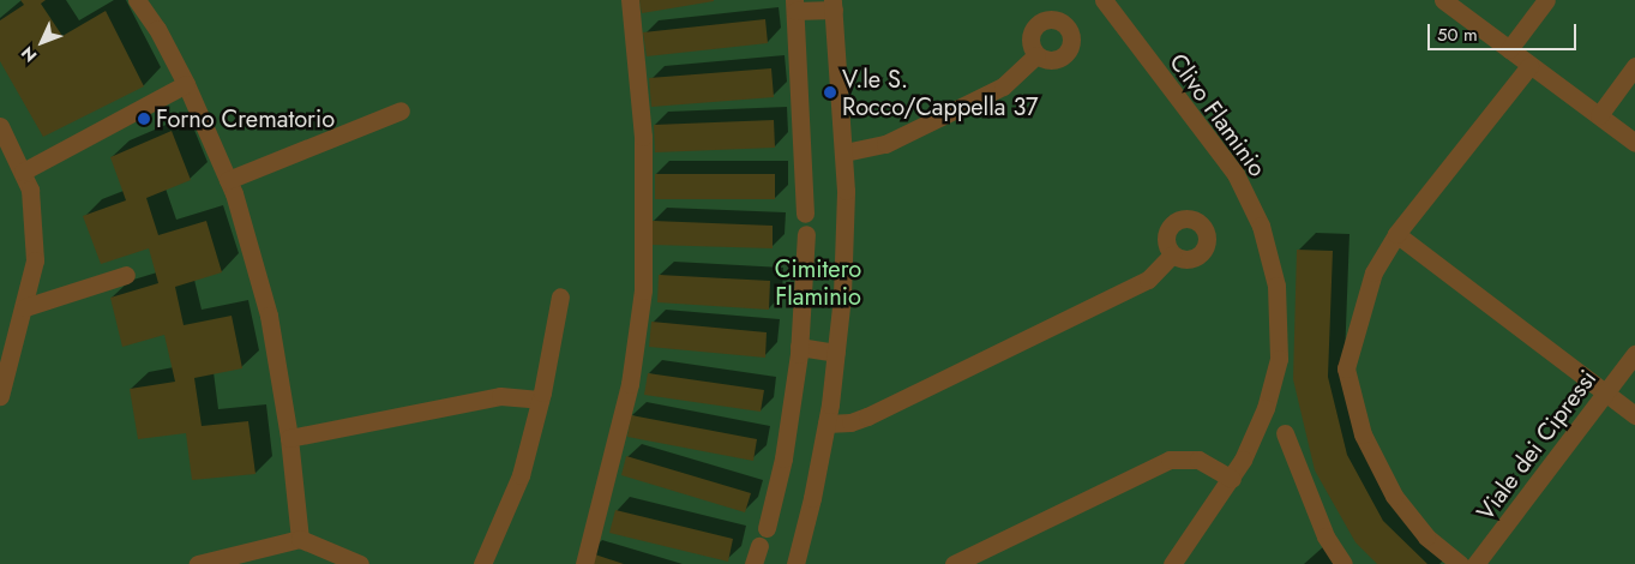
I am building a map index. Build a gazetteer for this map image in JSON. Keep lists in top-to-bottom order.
{
  "streets": {
    "lane": ["Clivo Flaminio", "Viale dei Cipressi"]
  },
  "parks": ["Cimitero Flaminio"],
  "places": ["V.le S. Rocco/Cappella 37", "Forno Crematorio"],
  "scale_bar": "50 m",
  "north": "bottom left"
}
